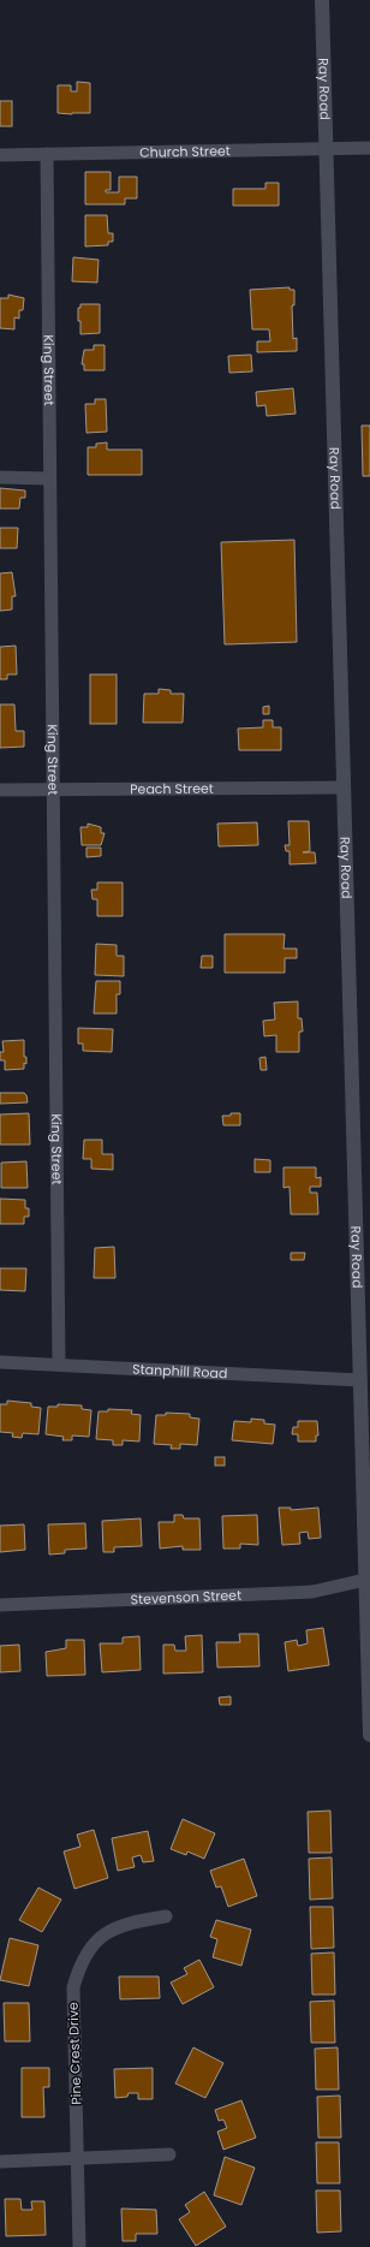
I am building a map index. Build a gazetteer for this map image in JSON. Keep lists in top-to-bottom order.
{
  "streets": {
    "street": [
      "Ray Road",
      "Church Street",
      "King Street",
      "Peach Street",
      "Stanphill Road",
      "Stevenson Street",
      "Pine Crest Drive"
    ]
  },
  "crossings": [
    ["Ray Road", "Church Street"],
    ["Ray Road", "Peach Street"],
    ["Ray Road", "Stanphill Road"],
    ["Ray Road", "Stevenson Street"],
    ["Church Street", "King Street"],
    ["King Street", "Peach Street"],
    ["King Street", "Stanphill Road"]
  ]
}
